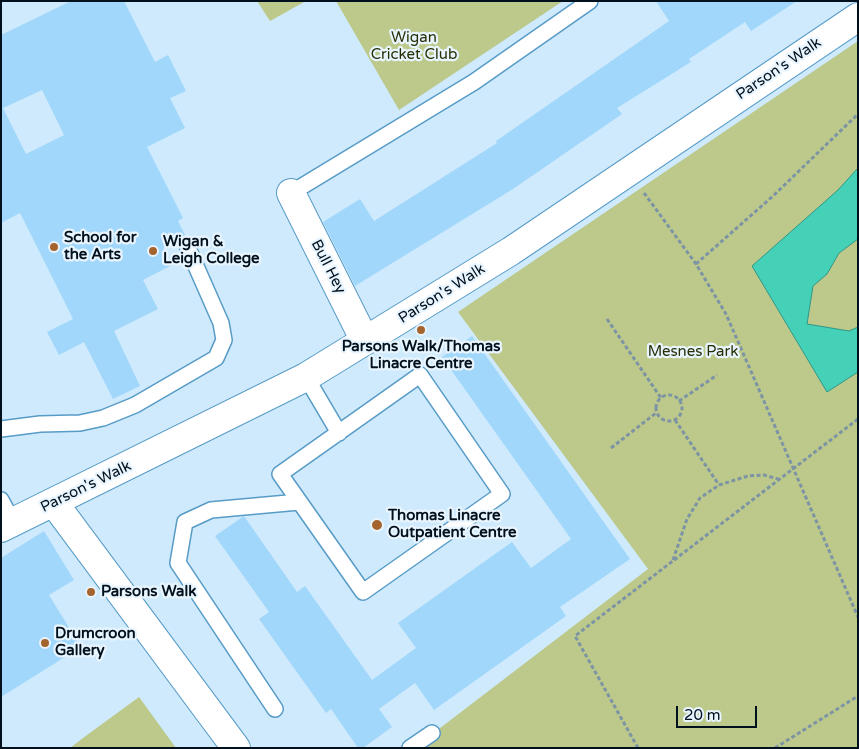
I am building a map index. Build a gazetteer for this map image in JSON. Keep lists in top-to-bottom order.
{
  "streets": {
    "main road": ["Parson's Walk", "Bull Hey"]
  },
  "crossings": [
    ["Parson's Walk", "Bull Hey"]
  ],
  "parks": ["Wigan Cricket Club", "Mesnes Park"],
  "places": [
    "School for the Arts",
    "Wigan & Leigh College",
    "Parsons Walk/Thomas Linacre Centre",
    "Thomas Linacre Outpatient Centre",
    "Parsons Walk",
    "Drumcroon Gallery"
  ],
  "scale_bar": "20 m"
}
